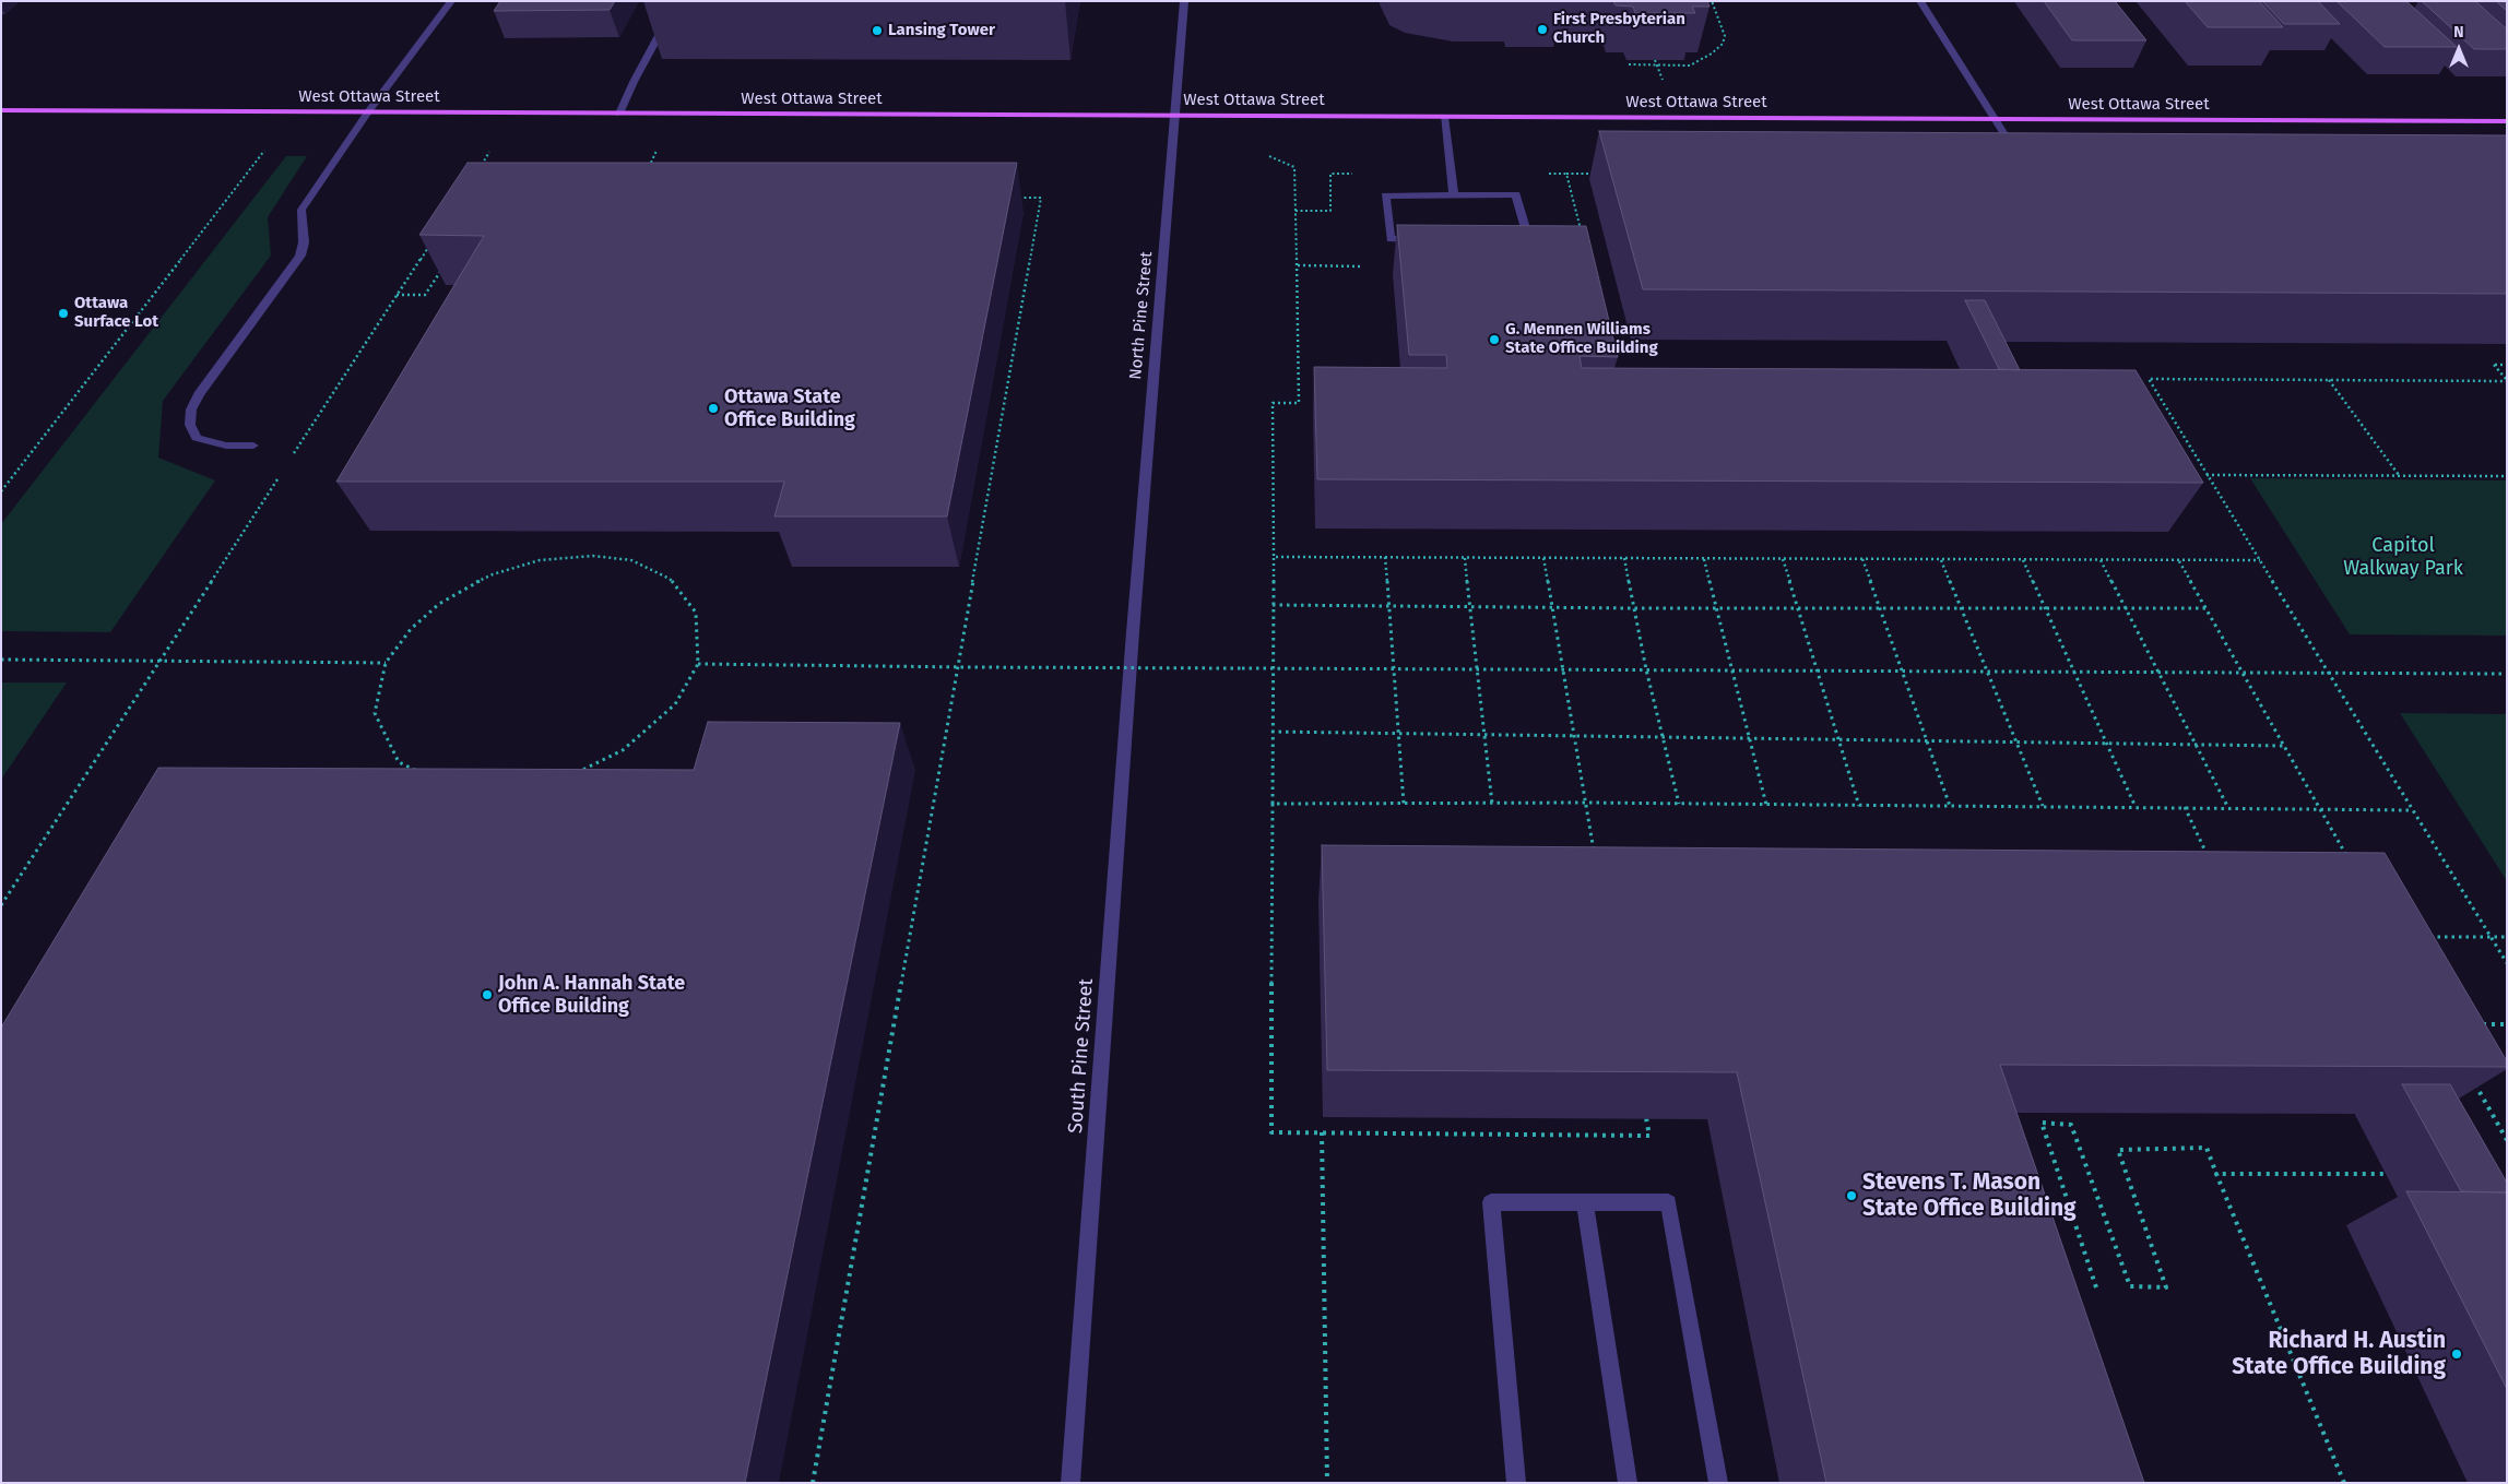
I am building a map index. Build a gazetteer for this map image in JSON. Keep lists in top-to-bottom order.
{
  "streets": {
    "main road": ["West Ottawa Street"],
    "street": ["North Pine Street", "South Pine Street"]
  },
  "crossings": [
    ["West Ottawa Street", "North Pine Street"],
    ["North Pine Street", "South Pine Street"]
  ],
  "parks": ["Capitol Walkway Park"],
  "places": [
    "First Presbyterian Church",
    "Lansing Tower",
    "Ottawa Surface Lot",
    "G. Mennen Williams State Office Building",
    "Ottawa State Office Building",
    "John A. Hannah State Office Building",
    "Stevens T. Mason State Office Building",
    "Richard H. Austin State Office Building"
  ],
  "north": "top"
}
